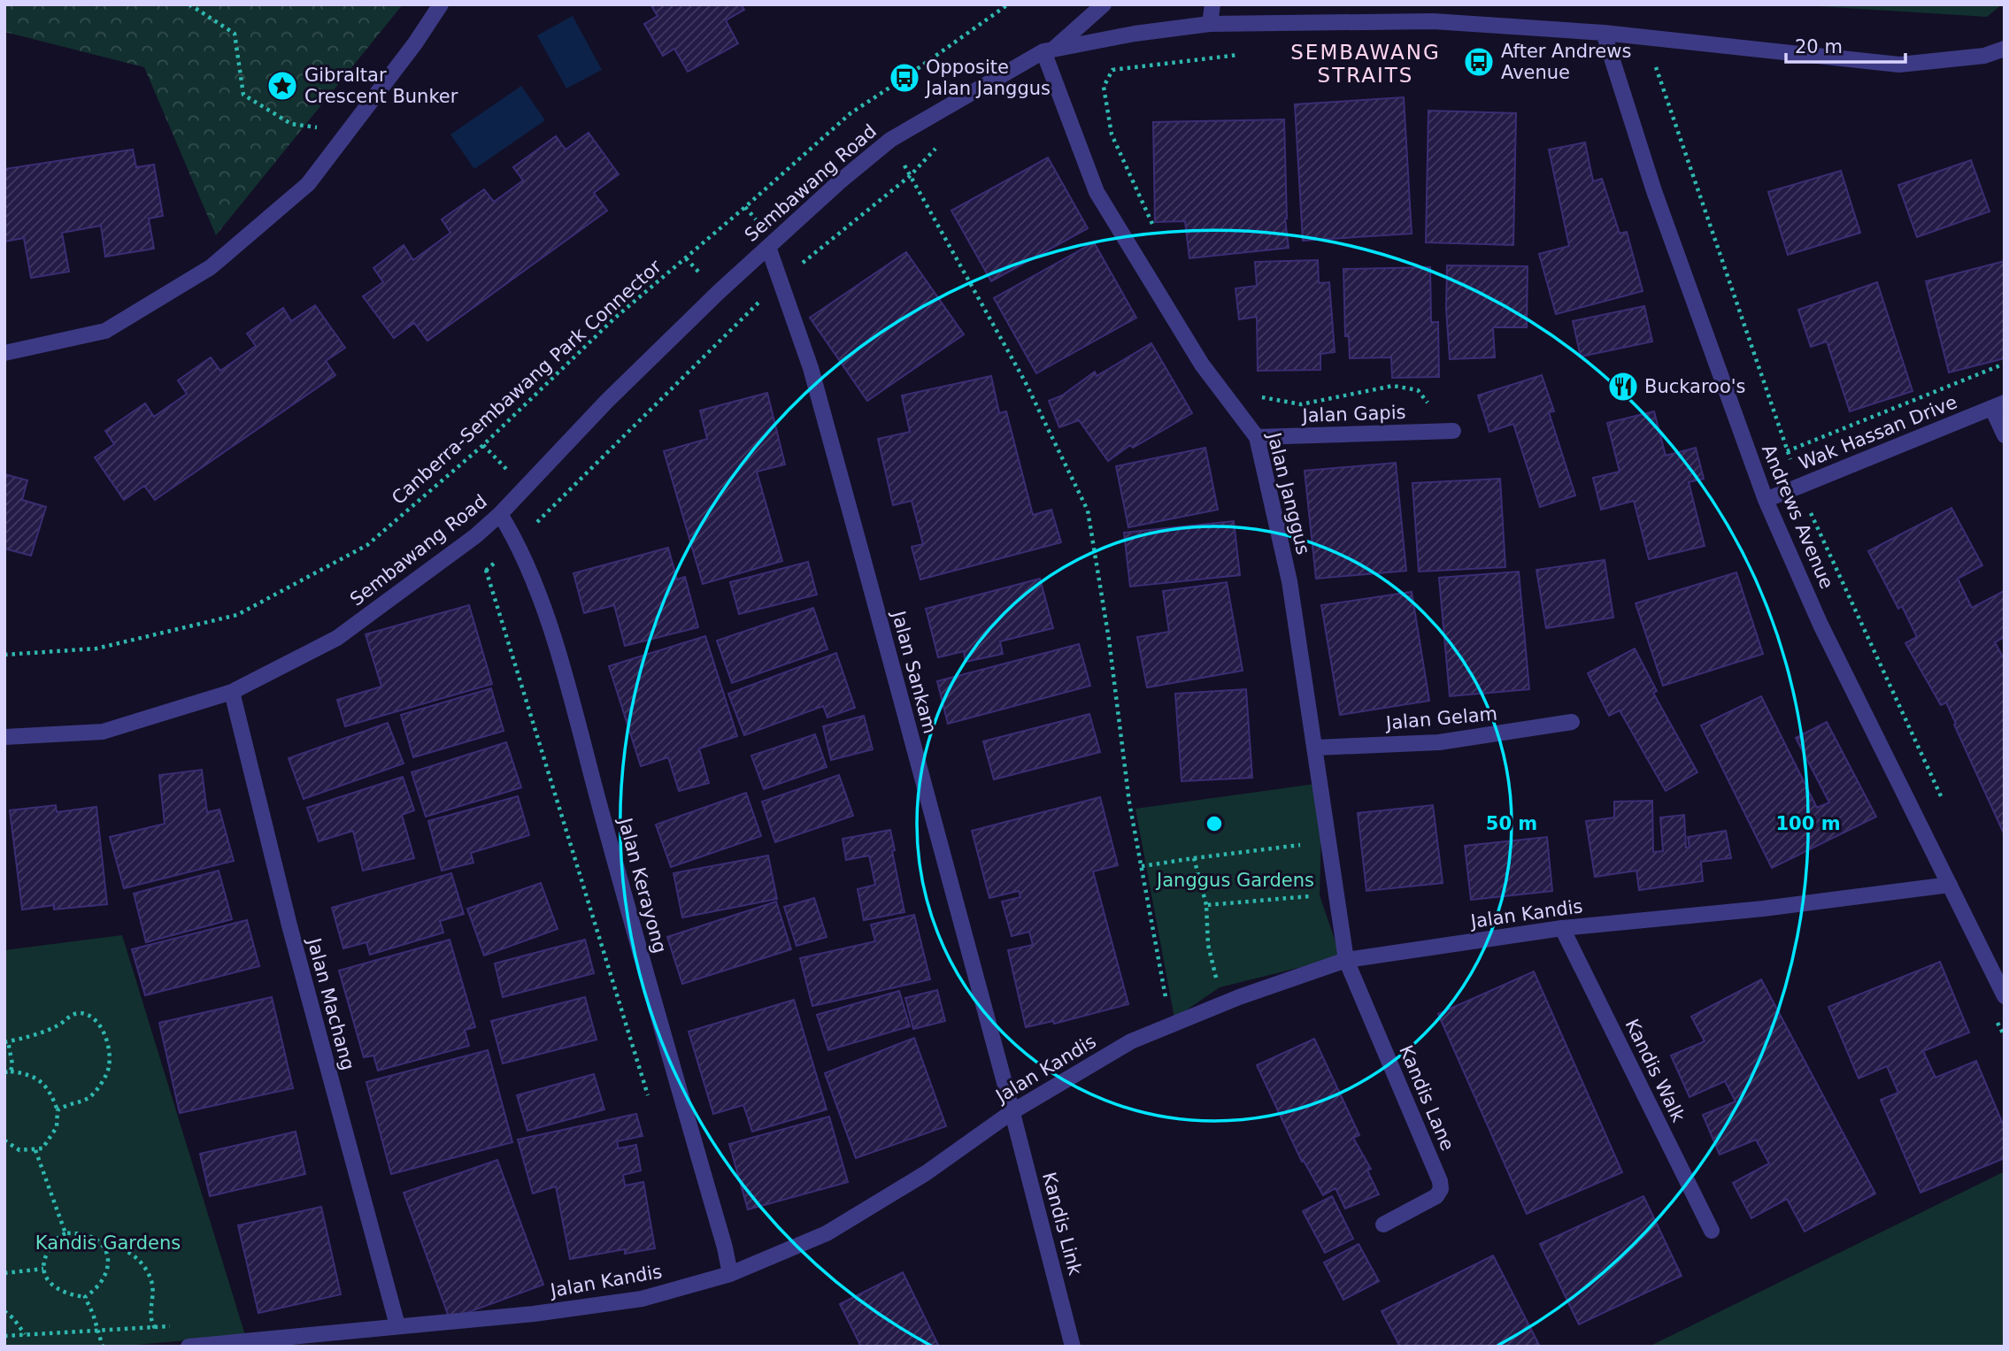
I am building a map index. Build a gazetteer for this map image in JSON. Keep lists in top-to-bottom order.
{
  "streets": {
    "street": [
      "Sembawang Road",
      "Jalan Gapis",
      "Wak Hassan Drive",
      "Jalan Janggus",
      "Andrews Avenue",
      "Jalan Sankam",
      "Jalan Gelam",
      "Jalan Kerayong",
      "Jalan Kandis",
      "Jalan Machang",
      "Kandis Walk",
      "Kandis Lane",
      "Kandis Link"
    ],
    "path": ["Canberra-Sembawang Park Connector"]
  },
  "crossings": [
    ["Sembawang Road", "Jalan Janggus"],
    ["Sembawang Road", "Andrews Avenue"],
    ["Sembawang Road", "Jalan Sankam"],
    ["Sembawang Road", "Jalan Kerayong"],
    ["Sembawang Road", "Jalan Machang"],
    ["Jalan Gapis", "Jalan Janggus"],
    ["Wak Hassan Drive", "Andrews Avenue"],
    ["Jalan Janggus", "Jalan Gelam"],
    ["Jalan Janggus", "Jalan Kandis"],
    ["Jalan Janggus", "Kandis Lane"],
    ["Andrews Avenue", "Jalan Kandis"],
    ["Jalan Sankam", "Jalan Kandis"],
    ["Jalan Sankam", "Kandis Link"],
    ["Jalan Kerayong", "Jalan Kandis"],
    ["Jalan Kandis", "Jalan Machang"],
    ["Jalan Kandis", "Kandis Walk"],
    ["Jalan Kandis", "Kandis Lane"],
    ["Jalan Kandis", "Kandis Link"]
  ],
  "districts": ["SEMBAWANG STRAITS"],
  "parks": ["Janggus Gardens", "Kandis Gardens"],
  "places": {
    "bus stop": ["After Andrews Avenue", "Opposite Jalan Janggus"],
    "place": ["Gibraltar Crescent Bunker"],
    "restaurant": ["Buckaroo's"]
  },
  "scale_bar": "20 m",
  "rings": ["50 m", "100 m"]
}
